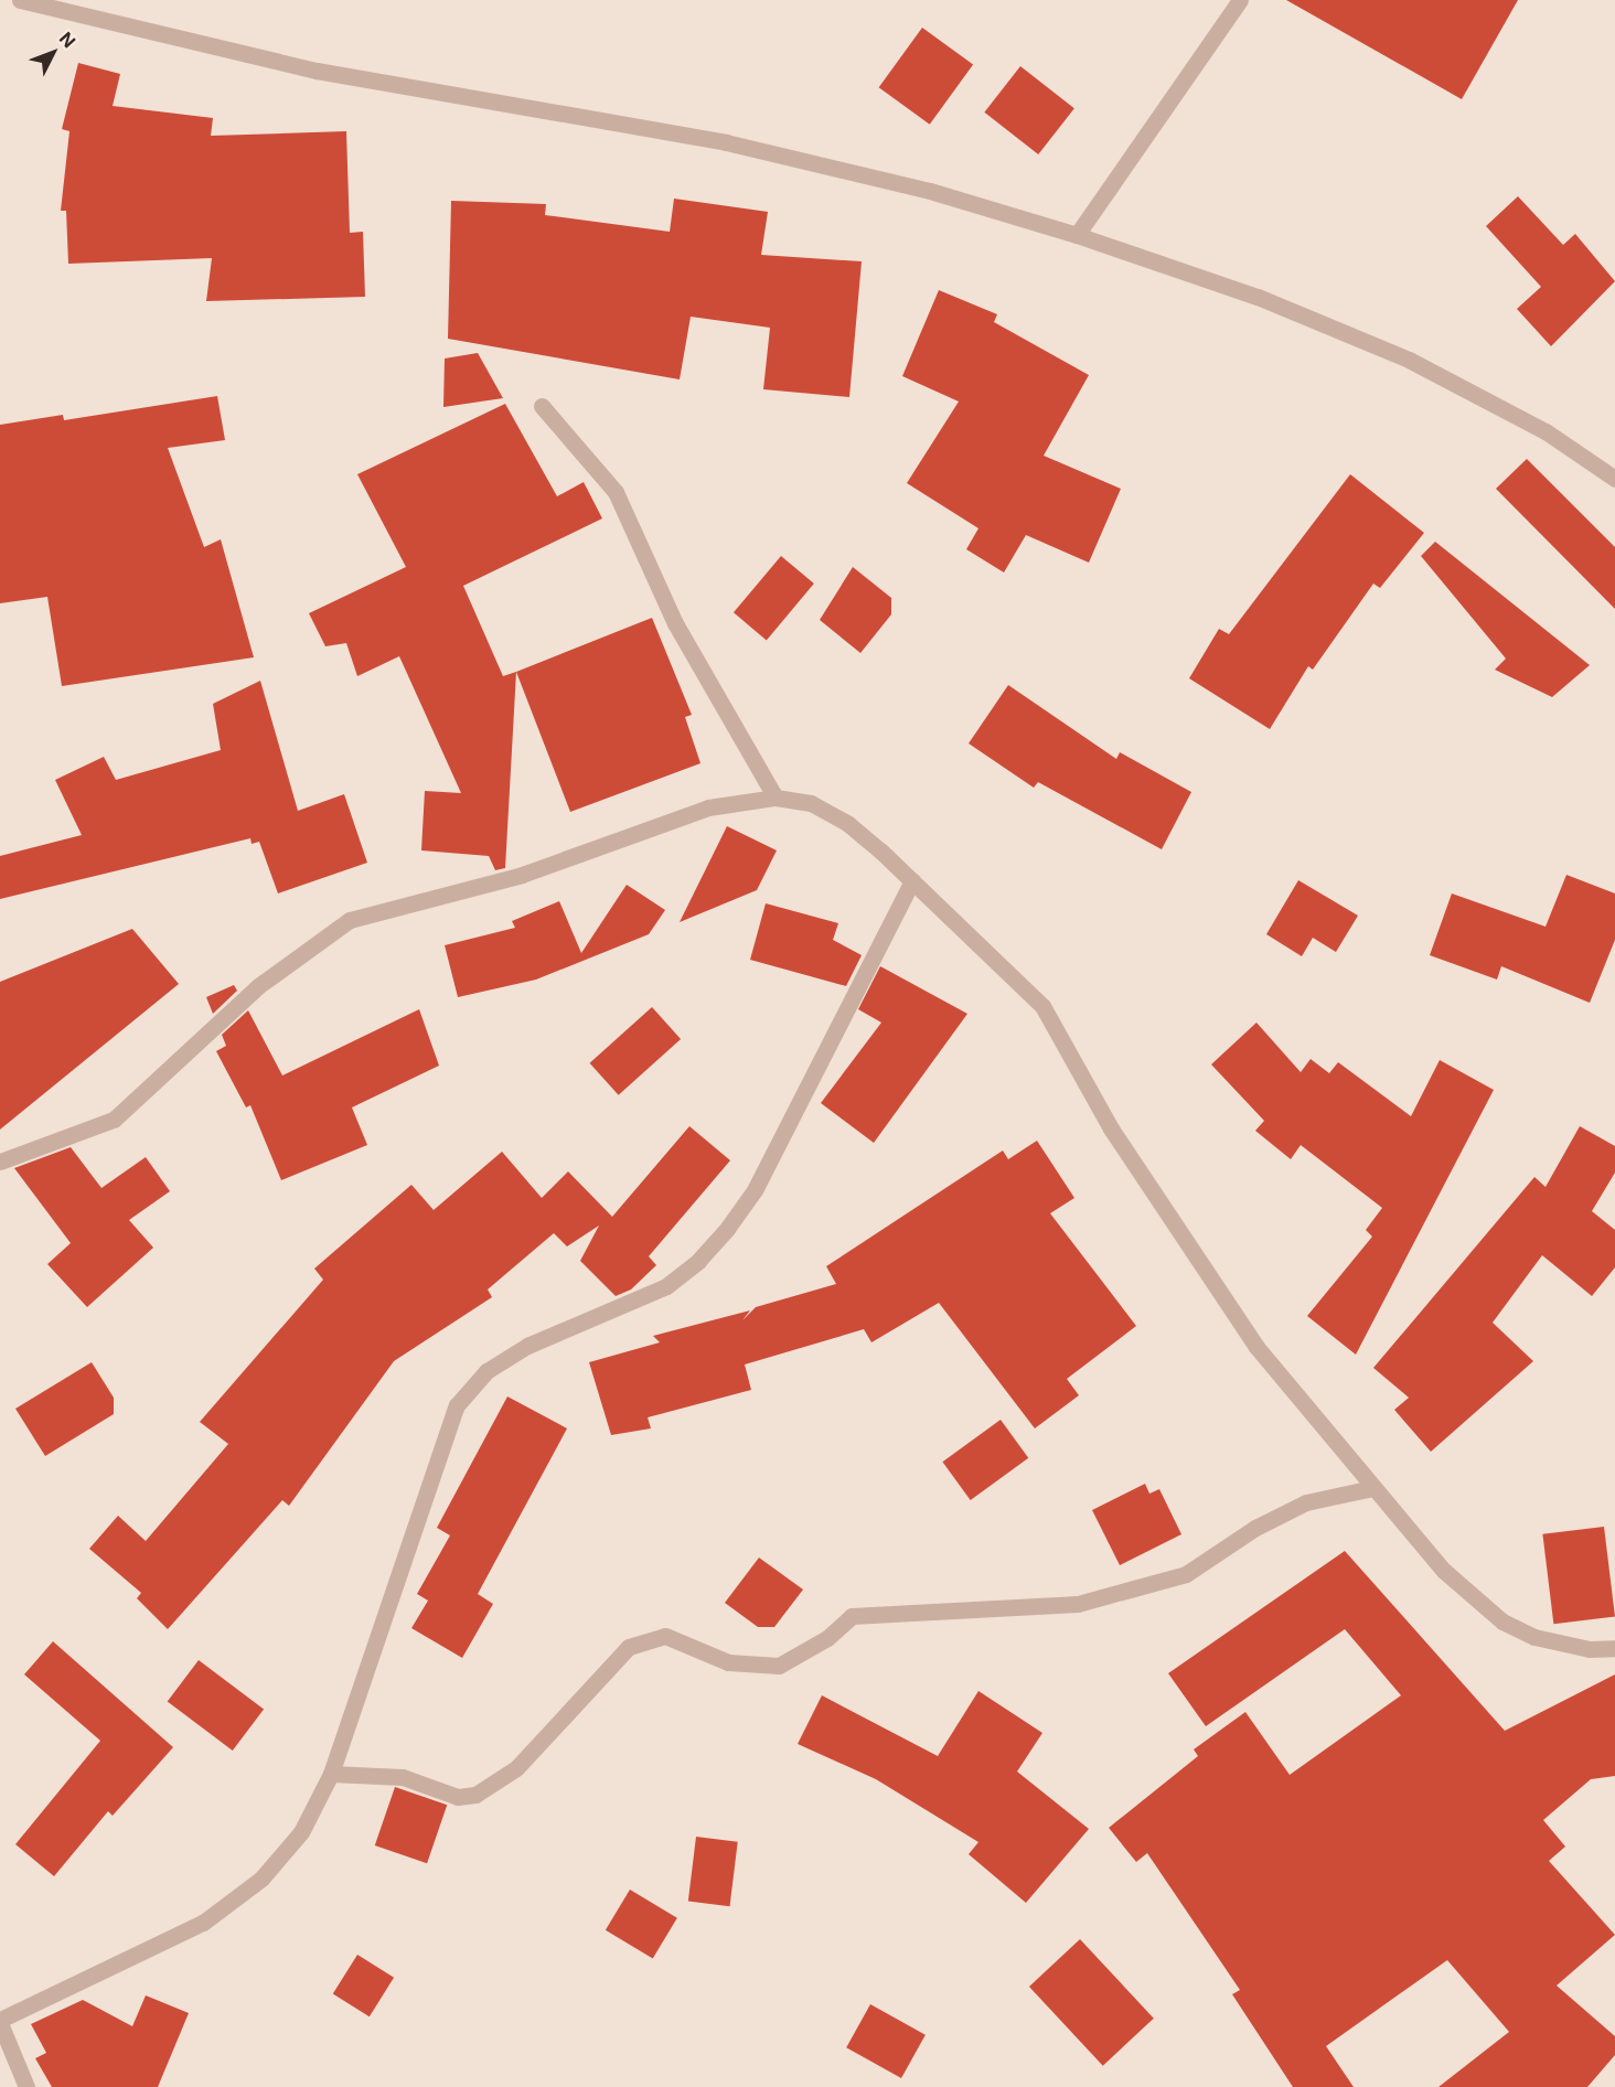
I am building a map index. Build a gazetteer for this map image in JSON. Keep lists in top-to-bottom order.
{
  "north": "top right"
}
